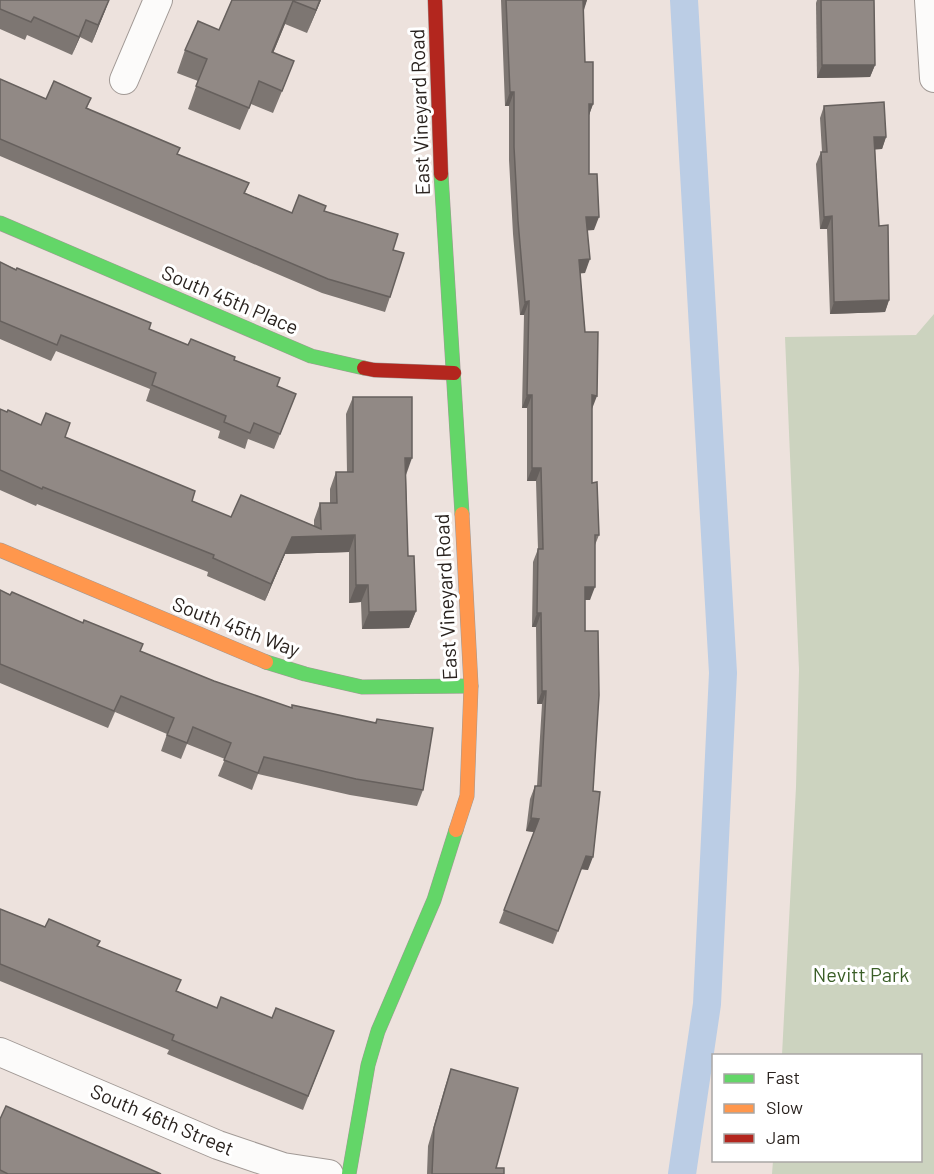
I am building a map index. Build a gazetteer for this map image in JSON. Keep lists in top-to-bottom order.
{
  "streets": {
    "street": [
      "East Vineyard Road",
      "South 45th Place",
      "South 45th Way",
      "South 46th Street"
    ]
  },
  "crossings": [
    ["East Vineyard Road", "South 45th Place"],
    ["East Vineyard Road", "South 45th Way"]
  ],
  "parks": ["Nevitt Park"],
  "legend": ["Fast", "Slow", "Jam"]
}
